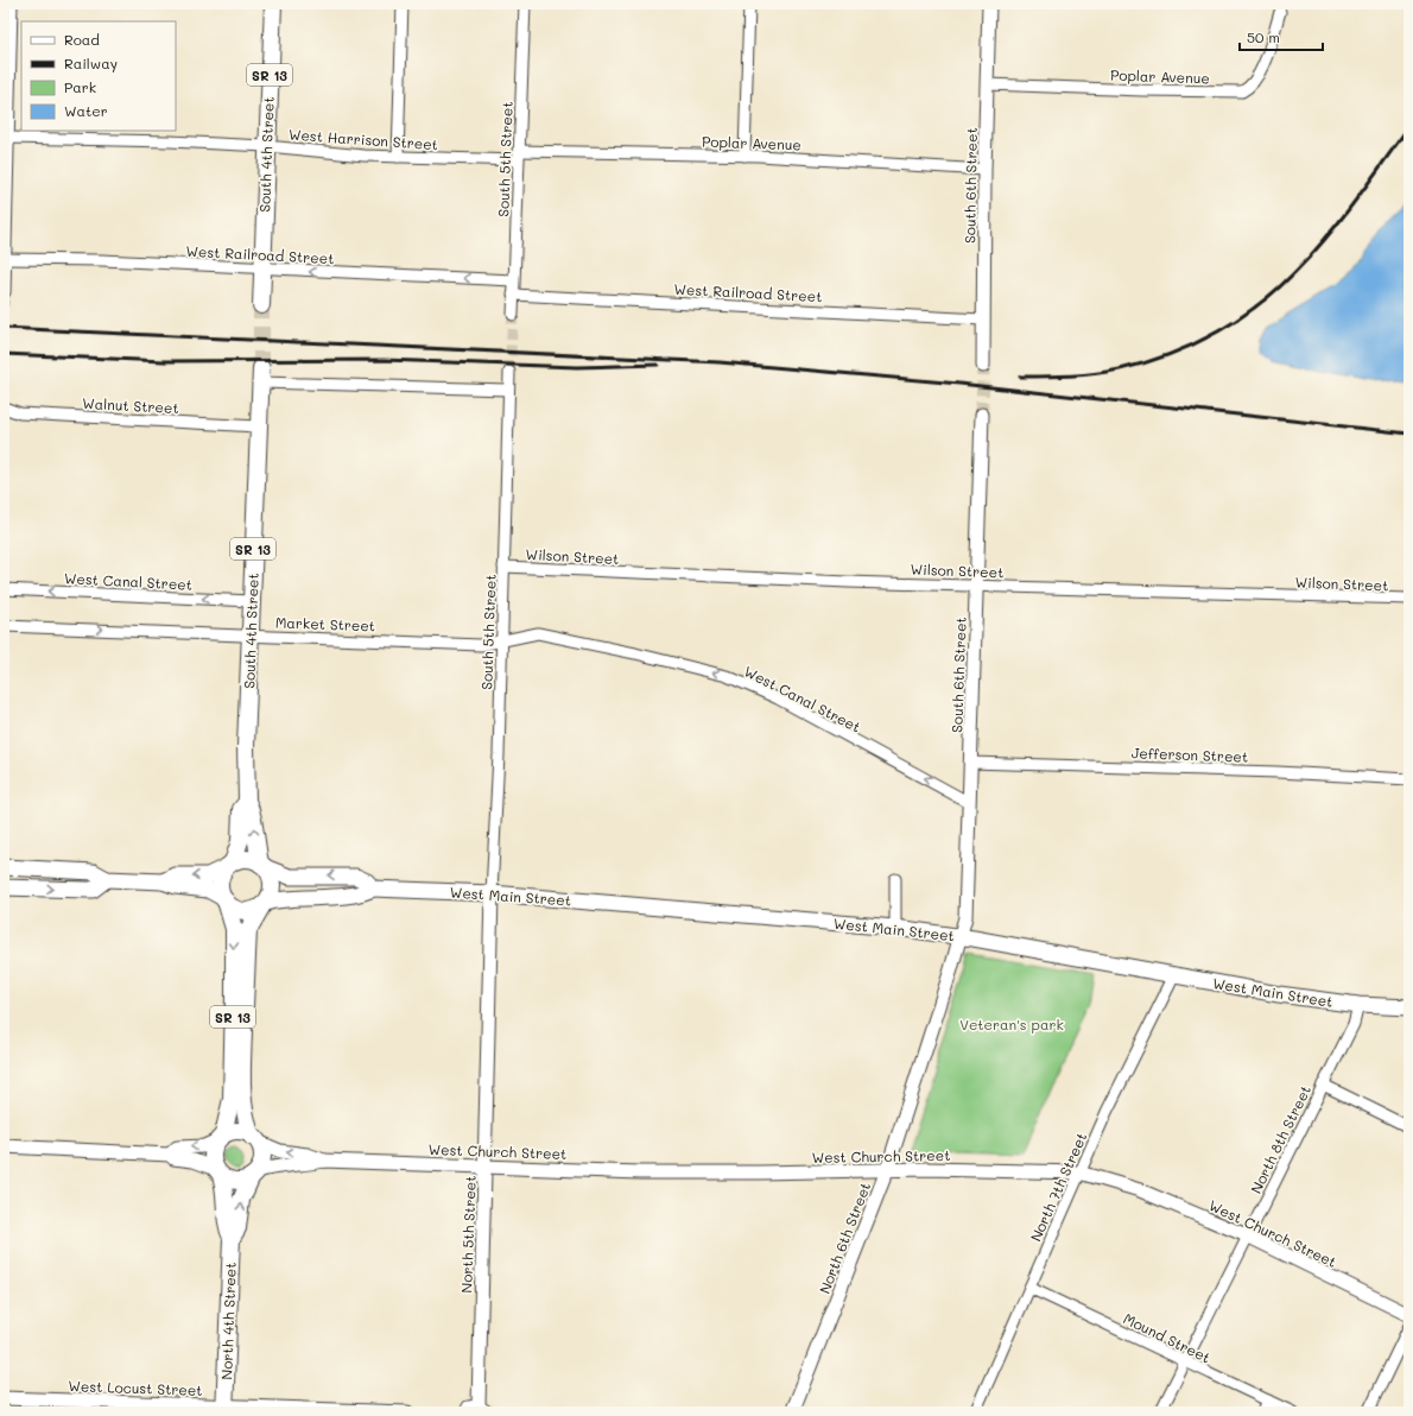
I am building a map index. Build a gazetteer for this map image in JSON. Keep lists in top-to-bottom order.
{
  "streets": {
    "main road": [
      "SR 13",
      "South 4th Street",
      "West Main Street",
      "North 4th Street"
    ],
    "street": [
      "Poplar Avenue",
      "West Harrison Street",
      "South 5th Street",
      "South 6th Street",
      "West Railroad Street",
      "Walnut Street",
      "Wilson Street",
      "West Canal Street",
      "Market Street",
      "Jefferson Street",
      "North 8th Street",
      "West Church Street",
      "North 7th Street",
      "North 5th Street",
      "North 6th Street",
      "Mound Street",
      "West Locust Street"
    ]
  },
  "crossings": [
    ["SR 13", "South 4th Street"],
    ["SR 13", "West Church Street"],
    ["SR 13", "North 4th Street"],
    ["Poplar Avenue", "West Harrison Street"],
    ["Poplar Avenue", "South 5th Street"],
    ["Poplar Avenue", "South 6th Street"],
    ["West Harrison Street", "South 4th Street"],
    ["West Harrison Street", "South 5th Street"],
    ["South 4th Street", "West Railroad Street"],
    ["South 4th Street", "Walnut Street"],
    ["South 4th Street", "West Canal Street"],
    ["South 4th Street", "Market Street"],
    ["South 5th Street", "West Railroad Street"],
    ["South 5th Street", "Wilson Street"],
    ["South 5th Street", "West Canal Street"],
    ["South 5th Street", "Market Street"],
    ["South 5th Street", "West Main Street"],
    ["South 5th Street", "North 5th Street"],
    ["South 6th Street", "West Railroad Street"],
    ["South 6th Street", "Wilson Street"],
    ["South 6th Street", "West Canal Street"],
    ["South 6th Street", "Jefferson Street"],
    ["South 6th Street", "West Main Street"],
    ["South 6th Street", "North 6th Street"],
    ["West Canal Street", "Market Street"],
    ["West Main Street", "North 8th Street"],
    ["West Main Street", "North 7th Street"],
    ["West Main Street", "North 5th Street"],
    ["West Main Street", "North 6th Street"],
    ["North 8th Street", "West Church Street"],
    ["North 8th Street", "Mound Street"],
    ["West Church Street", "North 7th Street"],
    ["West Church Street", "North 5th Street"],
    ["West Church Street", "North 6th Street"],
    ["West Church Street", "North 4th Street"],
    ["North 7th Street", "Mound Street"],
    ["North 4th Street", "West Locust Street"]
  ],
  "one_way": ["West Canal Street", "Market Street"],
  "parks": ["Veteran's park"],
  "legend": [
    "Road",
    "Railway",
    "Park",
    "Water"
  ],
  "scale_bar": "50 m"
}
